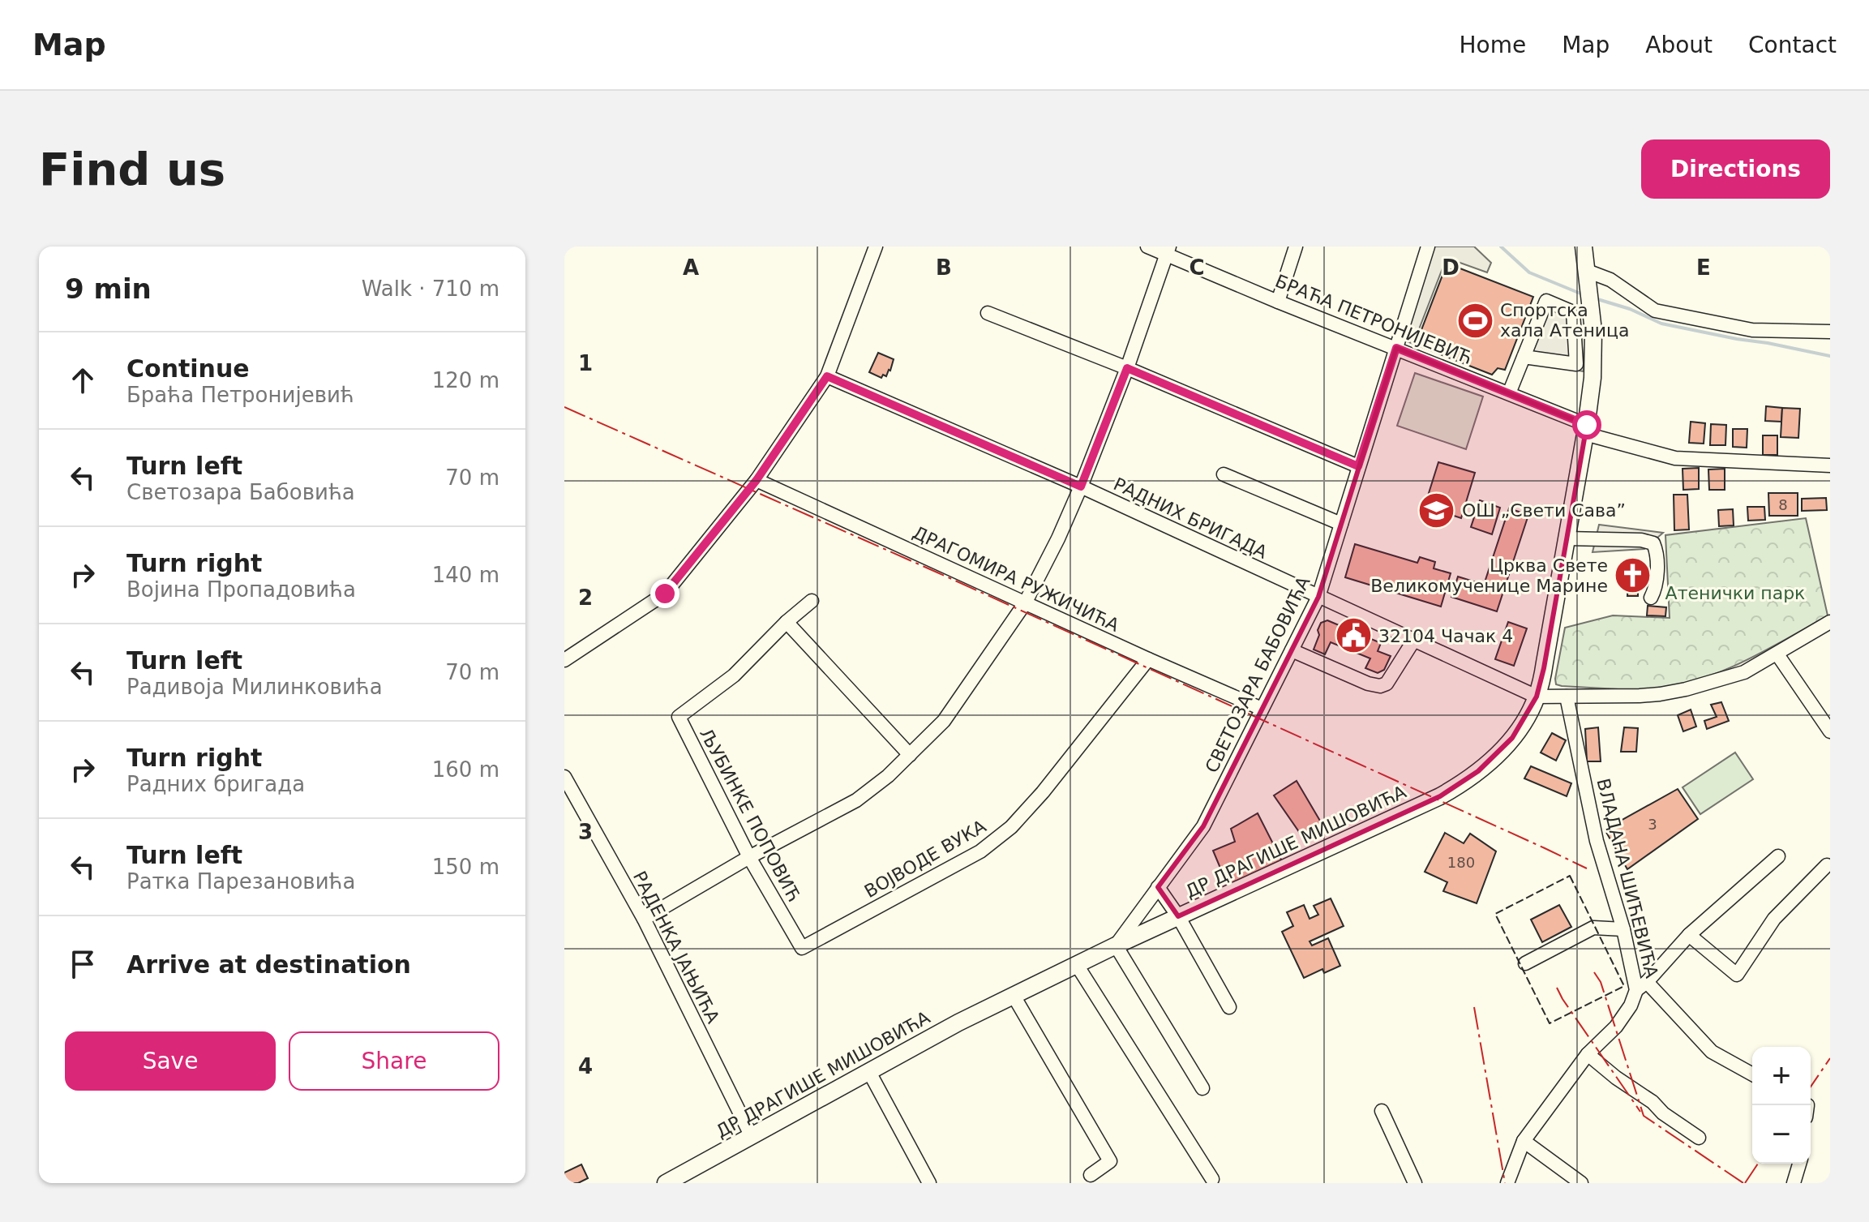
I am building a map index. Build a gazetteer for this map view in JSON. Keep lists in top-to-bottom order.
{
  "streets": {
    "main road": ["ДР ДРАГИШЕ МИШОВИЋА"],
    "street": [
      "БРАЋА ПЕТРОНИЈЕВИЋ",
      "РАДНИХ БРИГАДА",
      "ДРАГОМИРА РУЖИЧИЋА",
      "СВЕТОЗАРА БАБОВИЋА",
      "ЉУБИНКЕ ПОПОВИЋ",
      "ВОЈВОДЕ ВУКА",
      "ВЛАДАНА ШИЋЕВИЋА",
      "РАДЕНКА ЈАЊИЋА"
    ]
  },
  "crossings": [
    ["БРАЋА ПЕТРОНИЈЕВИЋ", "СВЕТОЗАРА БАБОВИЋА"],
    ["БРАЋА ПЕТРОНИЈЕВИЋ", "ДР ДРАГИШЕ МИШОВИЋА"],
    ["РАДНИХ БРИГАДА", "СВЕТОЗАРА БАБОВИЋА"],
    ["РАДНИХ БРИГАДА", "ДР ДРАГИШЕ МИШОВИЋА"],
    ["ДРАГОМИРА РУЖИЧИЋА", "СВЕТОЗАРА БАБОВИЋА"],
    ["ДРАГОМИРА РУЖИЧИЋА", "ВОЈВОДЕ ВУКА"],
    ["СВЕТОЗАРА БАБОВИЋА", "ДР ДРАГИШЕ МИШОВИЋА"],
    ["ЉУБИНКЕ ПОПОВИЋ", "ВОЈВОДЕ ВУКА"],
    ["ДР ДРАГИШЕ МИШОВИЋА", "РАДЕНКА ЈАЊИЋА"]
  ],
  "parks": ["Атенички парк"],
  "places": {
    "sports": ["Спортска хала Атеница"],
    "school or university": ["ОШ „Свети Сава”"],
    "church": ["Црква Свете Великомученице Марине"],
    "public building": ["32104 Чачак 4"]
  },
  "house_numbers": ["8", "3", "180"],
  "page": {
    "header": "Map",
    "nav": [
      "Home",
      "Map",
      "About",
      "Contact"
    ],
    "buttons": [
      "Directions",
      ["Save", "Share"]
    ],
    "title": "Find us",
    "heading": ["9 min", "Walk · 710 m"],
    "list": [
      ["Continue", "Браћа Петронијевић", "120 m"],
      ["Turn left", "Светозара Бабовића", "70 m"],
      ["Turn right", "Војина Пропадовића", "140 m"],
      ["Turn left", "Радивоја Милинковића", "70 m"],
      ["Turn right", "Радних бригада", "160 m"],
      ["Turn left", "Ратка Парезановића", "150 m"],
      "Arrive at destination"
    ],
    "map_buttons": ["+", "−"]
  },
  "grid": {
    "columns": [
      "A",
      "B",
      "C",
      "D",
      "E"
    ],
    "rows": [
      "1",
      "2",
      "3",
      "4"
    ]
  }
}
